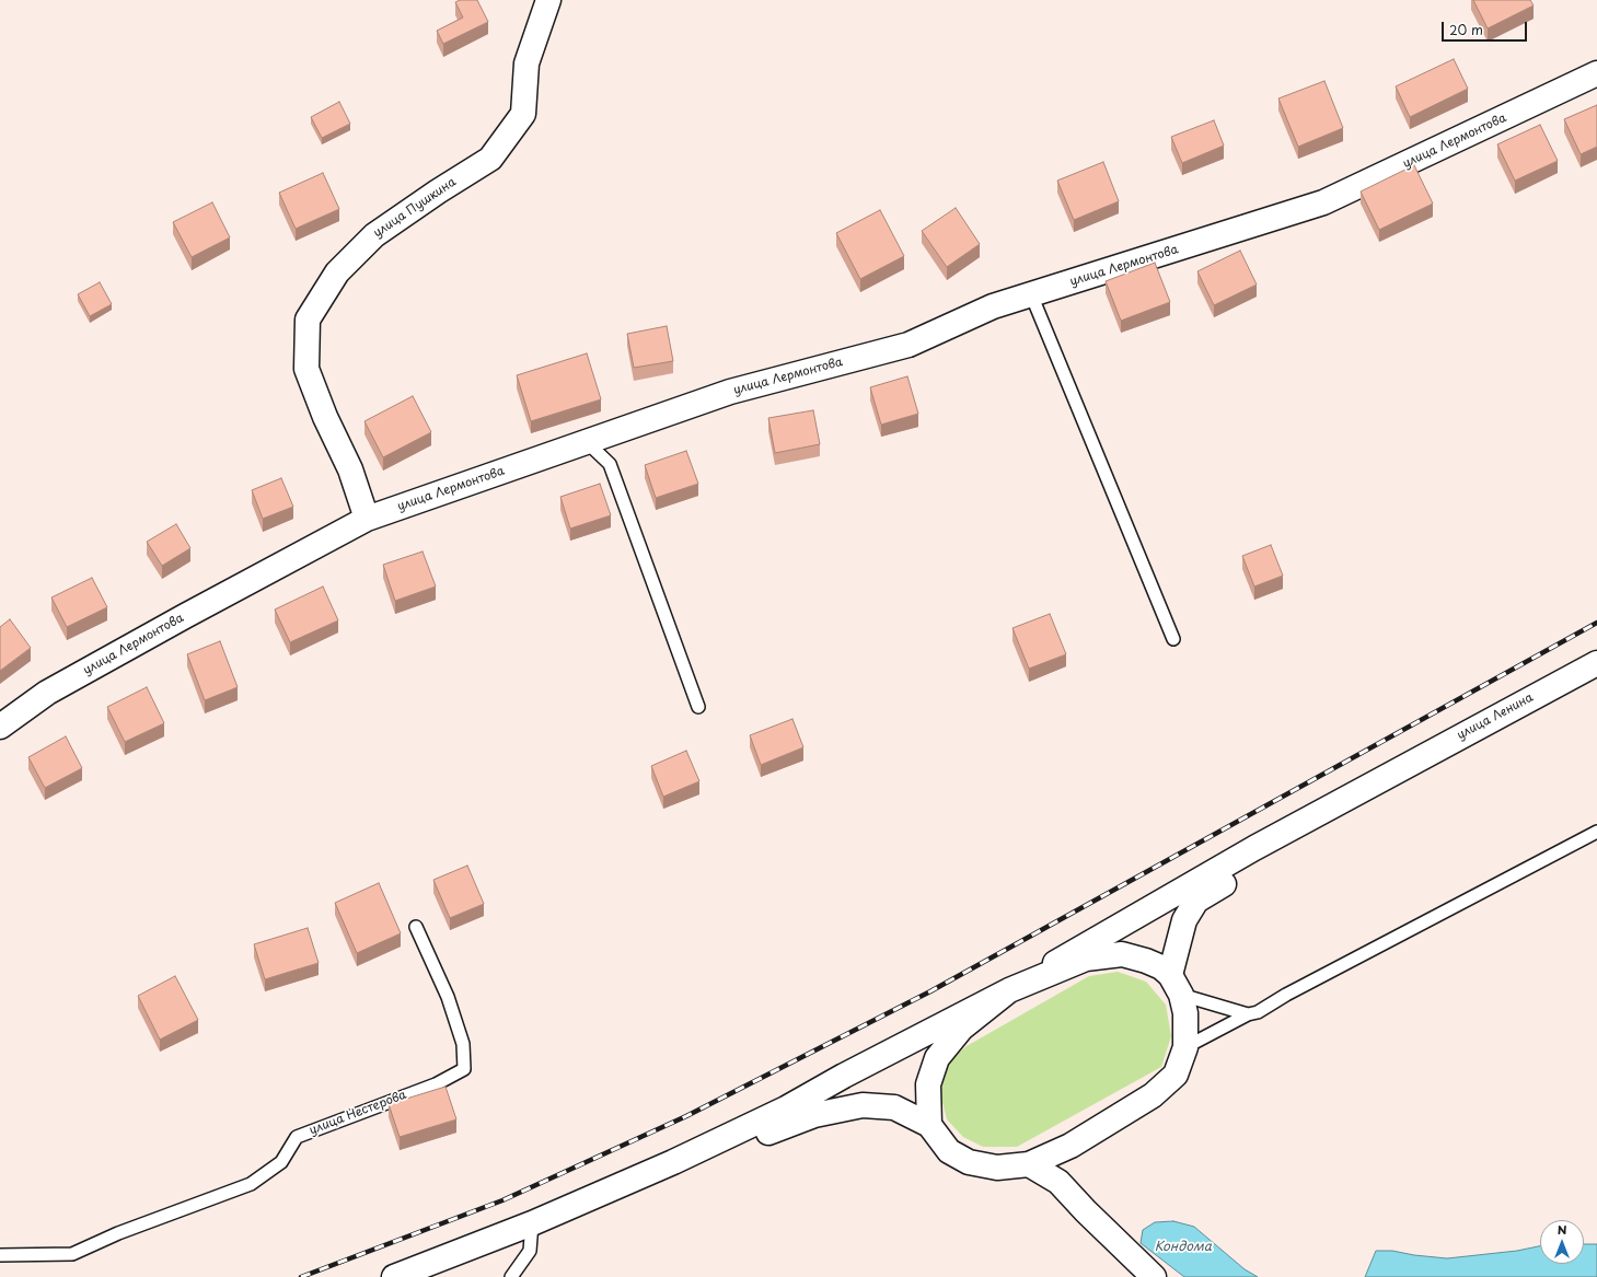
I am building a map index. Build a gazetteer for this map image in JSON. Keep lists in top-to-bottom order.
{
  "streets": {
    "street": ["улица Лермонтова", "улица Пушкина", "улица Ленина"],
    "lane": ["улица Нестерова"]
  },
  "crossings": [
    ["улица Лермонтова", "улица Пушкина"]
  ],
  "water": ["Кондома"],
  "scale_bar": "20 m",
  "north": "top"
}
